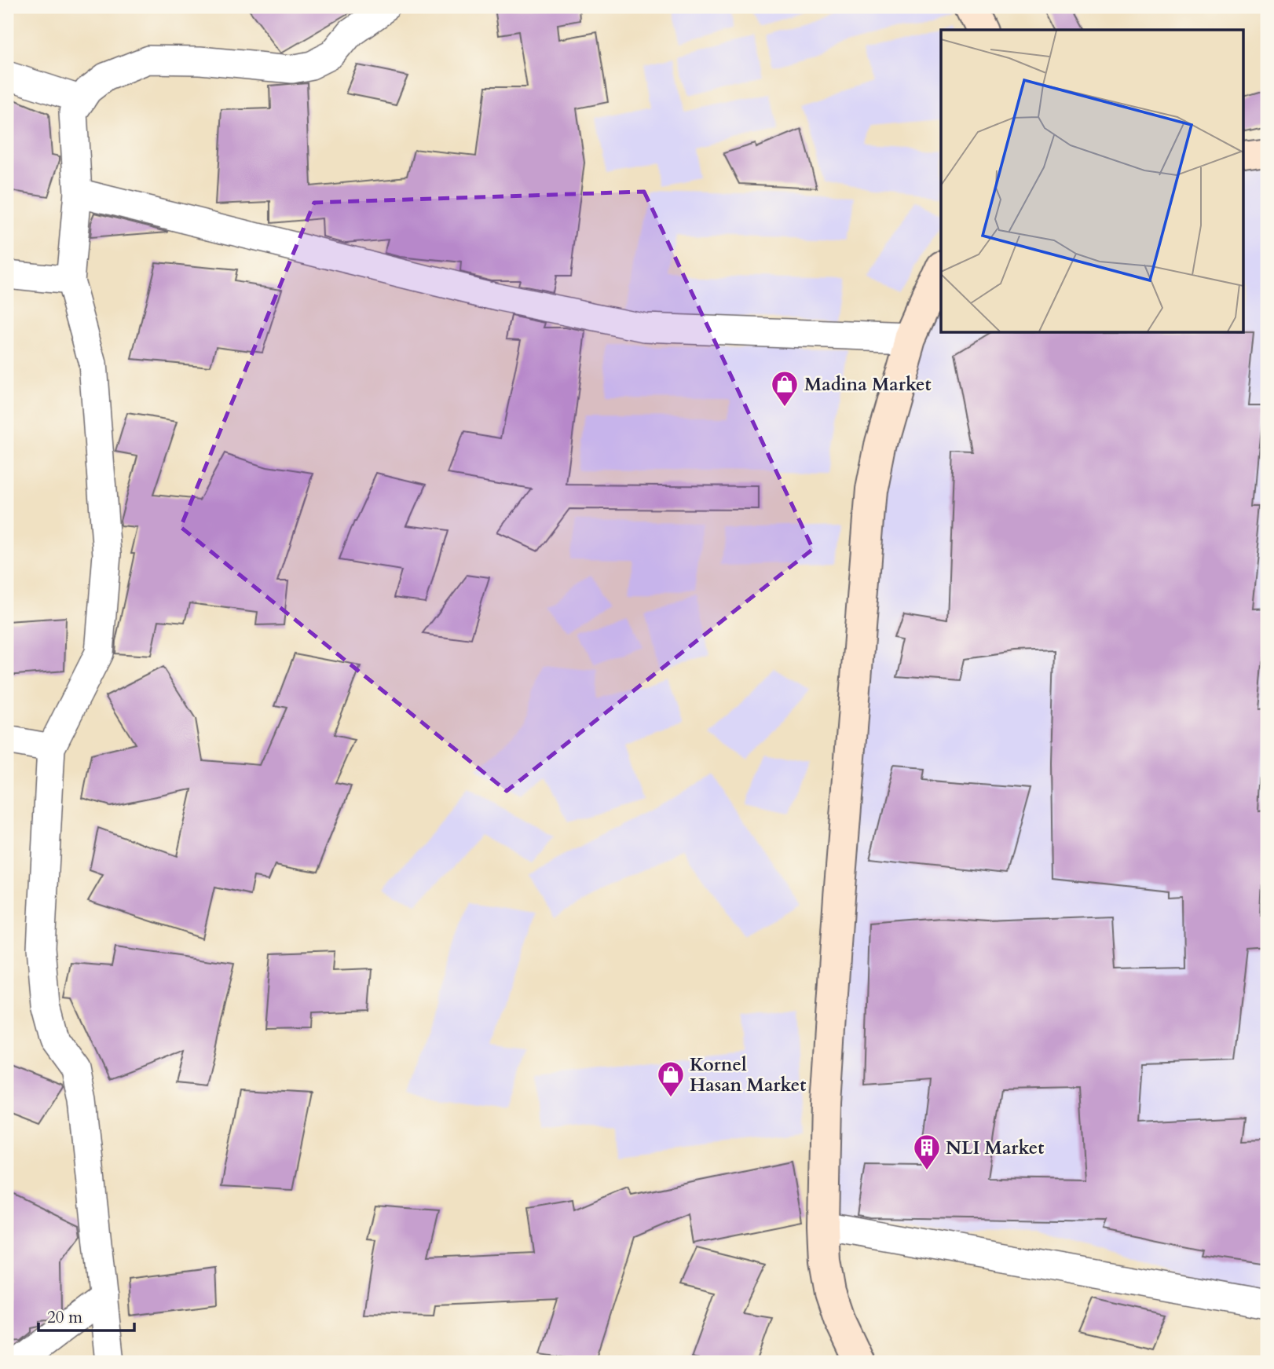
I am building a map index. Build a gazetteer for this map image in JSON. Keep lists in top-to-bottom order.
{
  "places": {
    "shop": ["Madina Market", "Kornel Hasan Market"],
    "building": ["NLI Market"]
  },
  "scale_bar": "20 m"
}
